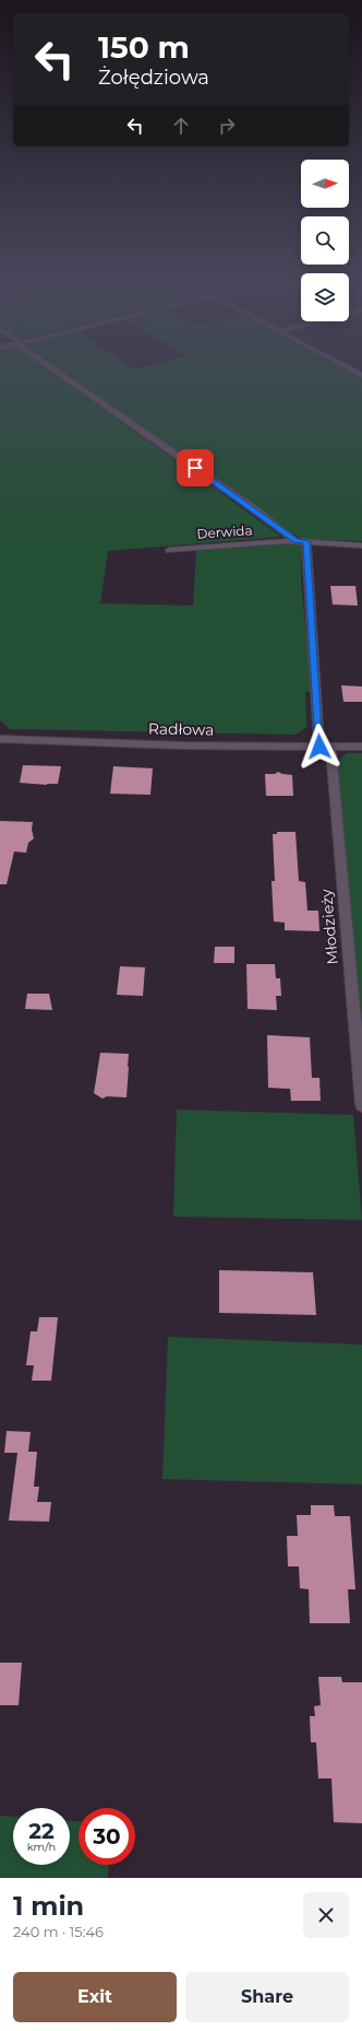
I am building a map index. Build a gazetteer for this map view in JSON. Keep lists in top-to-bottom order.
{
  "streets": {
    "street": ["Derwida", "Radłowa", "Młodzieży"]
  },
  "crossings": [
    ["Derwida", "Młodzieży"],
    ["Radłowa", "Młodzieży"]
  ],
  "north": "right",
  "page": {
    "turn": ["150 m", "Żołędziowa"],
    "speed": "22 km/h",
    "limit": "30",
    "heading": ["1 min", "240 m · 15:46"],
    "buttons": ["Exit", "Share"]
  }
}
